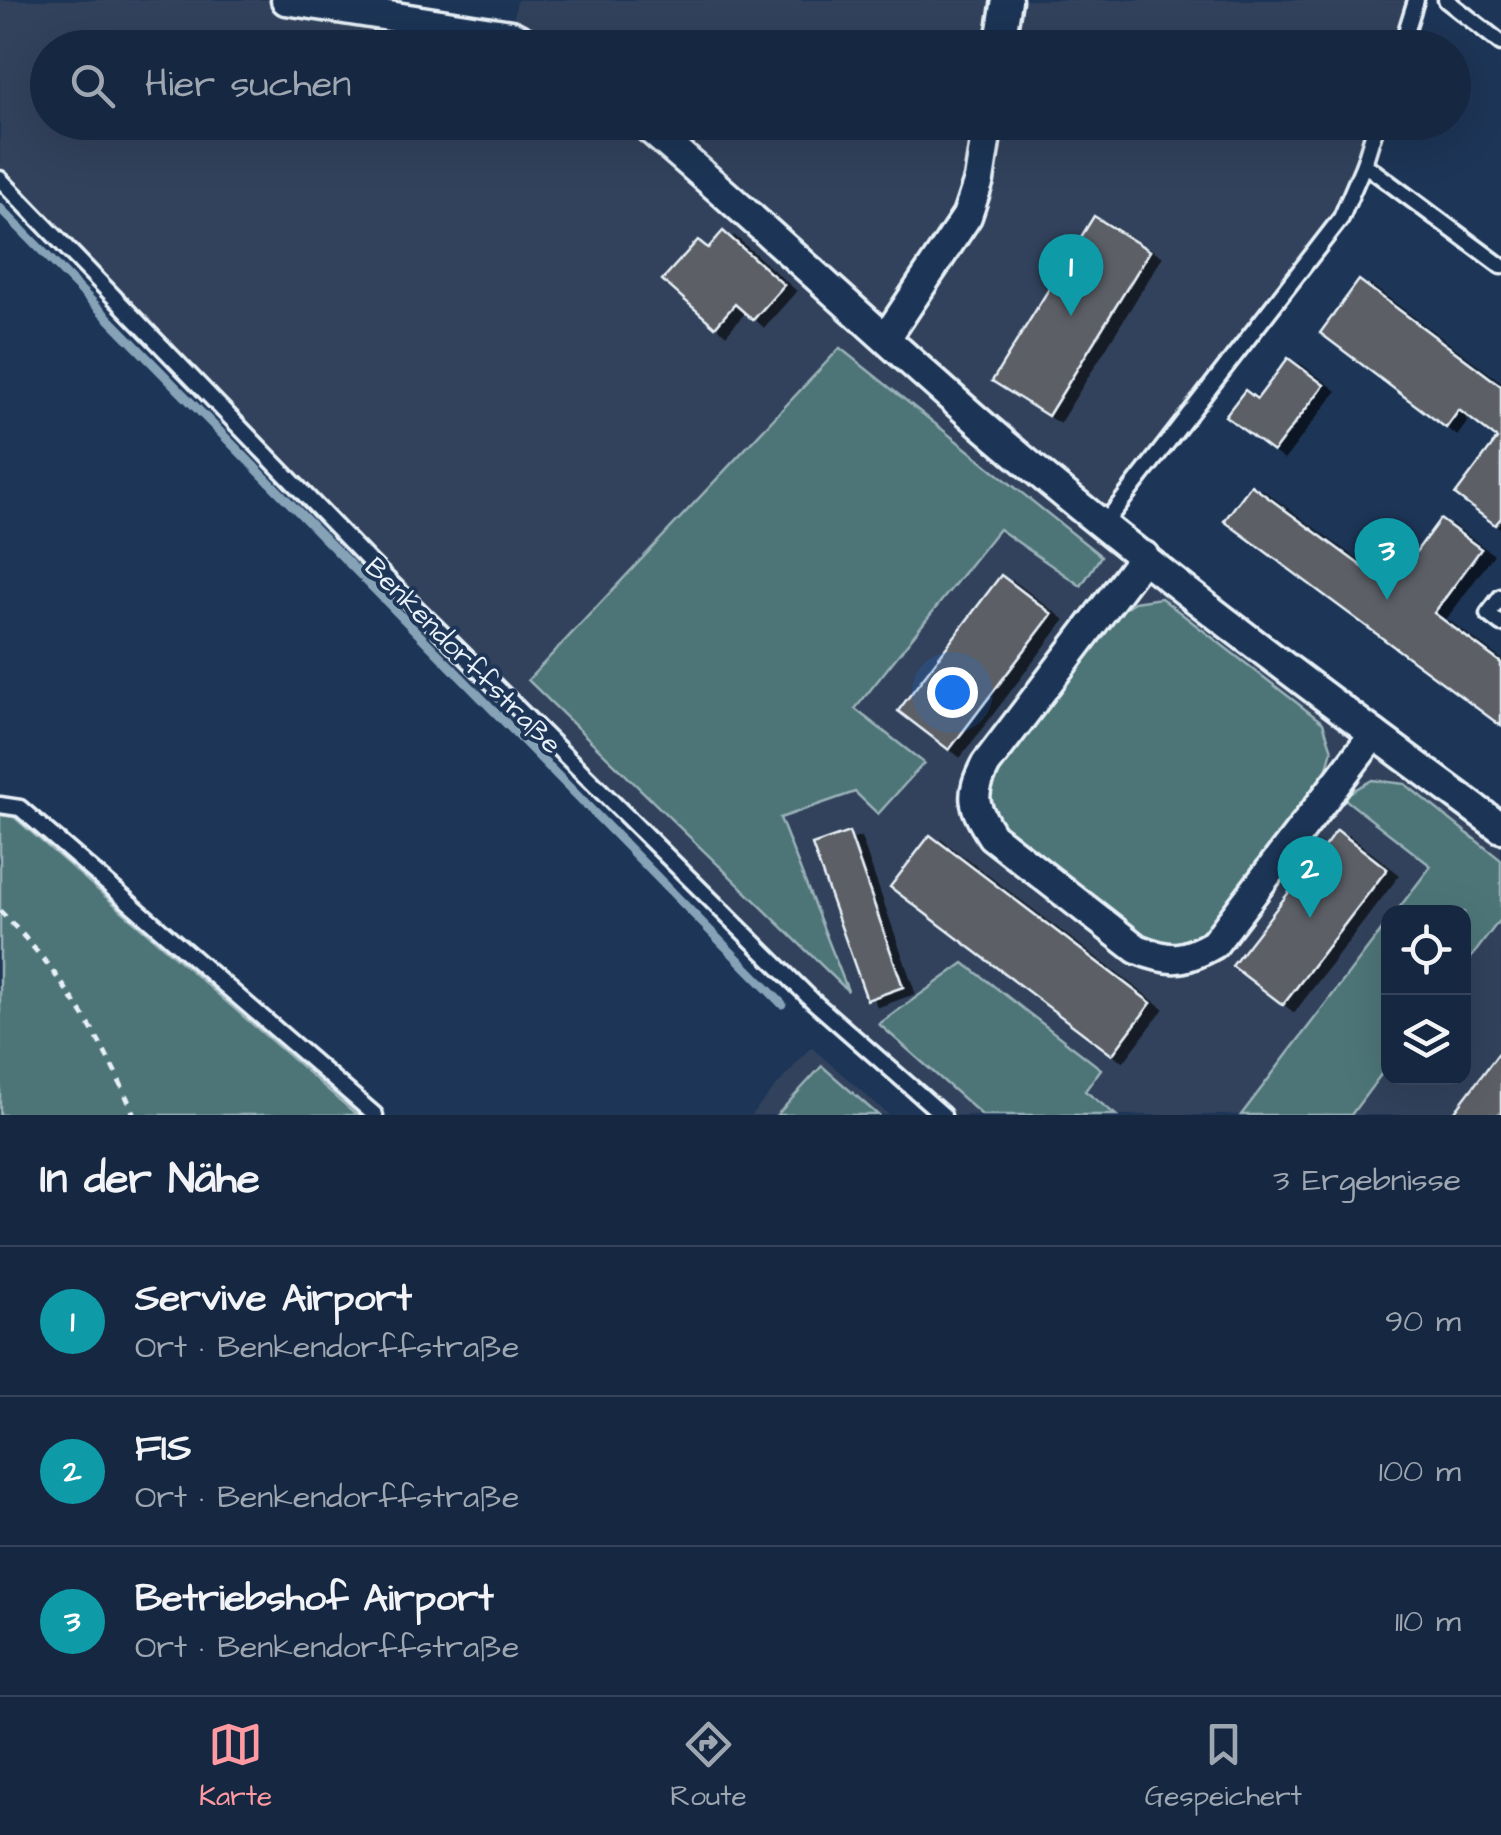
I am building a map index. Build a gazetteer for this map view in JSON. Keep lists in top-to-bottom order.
{
  "streets": {
    "lane": ["Benkendorffstraße"]
  },
  "page": {
    "search": "Hier suchen",
    "pins": ["1", "3", "2"],
    "heading": ["In der Nähe", "3 Ergebnisse"],
    "list": [
      {
        "mark": "1",
        "name": "Servive Airport",
        "note": "Ort · Benkendorffstraße",
        "value": "90 m"
      },
      {
        "mark": "2",
        "name": "FIS",
        "note": "Ort · Benkendorffstraße",
        "value": "100 m"
      },
      {
        "mark": "3",
        "name": "Betriebshof Airport",
        "note": "Ort · Benkendorffstraße",
        "value": "110 m"
      }
    ],
    "nav": ["Karte", "Route", "Gespeichert"]
  }
}
